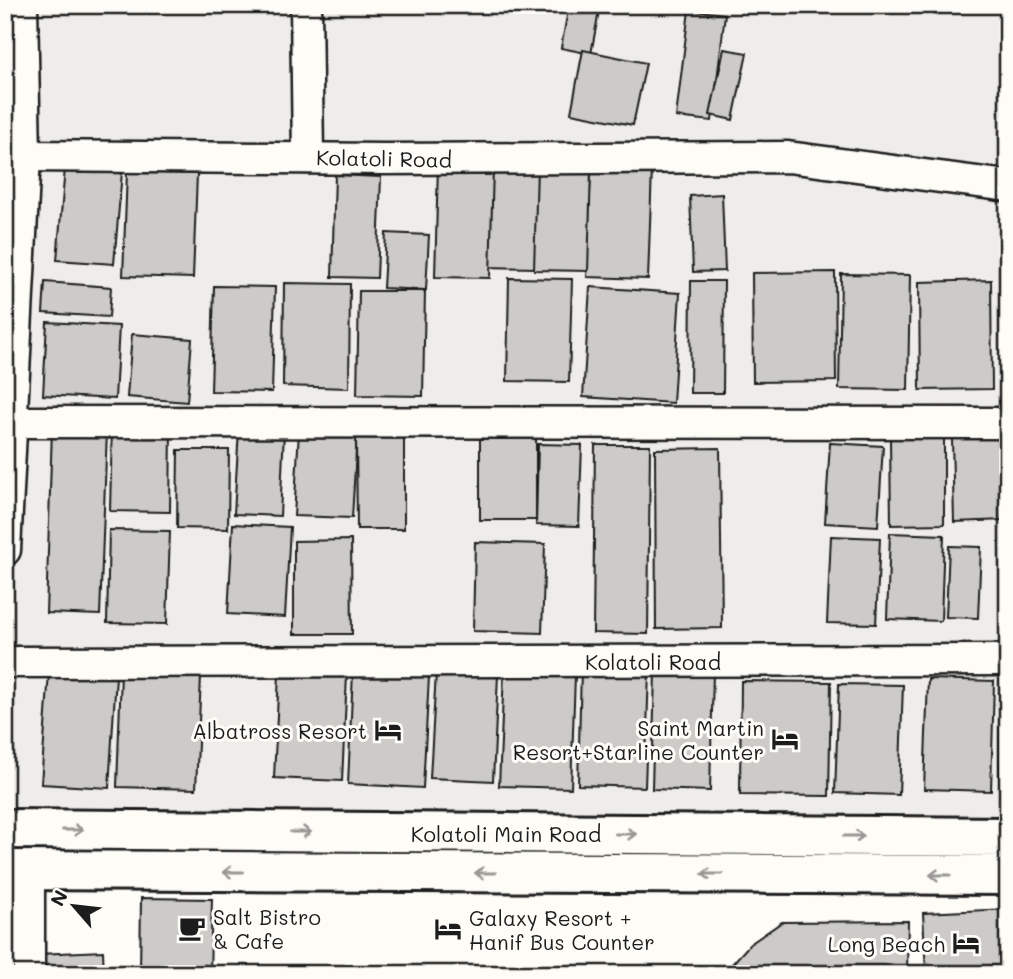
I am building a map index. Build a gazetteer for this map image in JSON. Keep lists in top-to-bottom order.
{
  "streets": {
    "highway": ["Kolatoli Main Road"],
    "street": ["Kolatoli Road"]
  },
  "places": {
    "hotel": [
      "Albatross Resort",
      "Saint Martin Resort+Starline Counter",
      "Galaxy Resort + Hanif Bus Counter",
      "Long Beach"
    ],
    "cafe": ["Salt Bistro & Cafe"]
  },
  "north": "top left"
}
